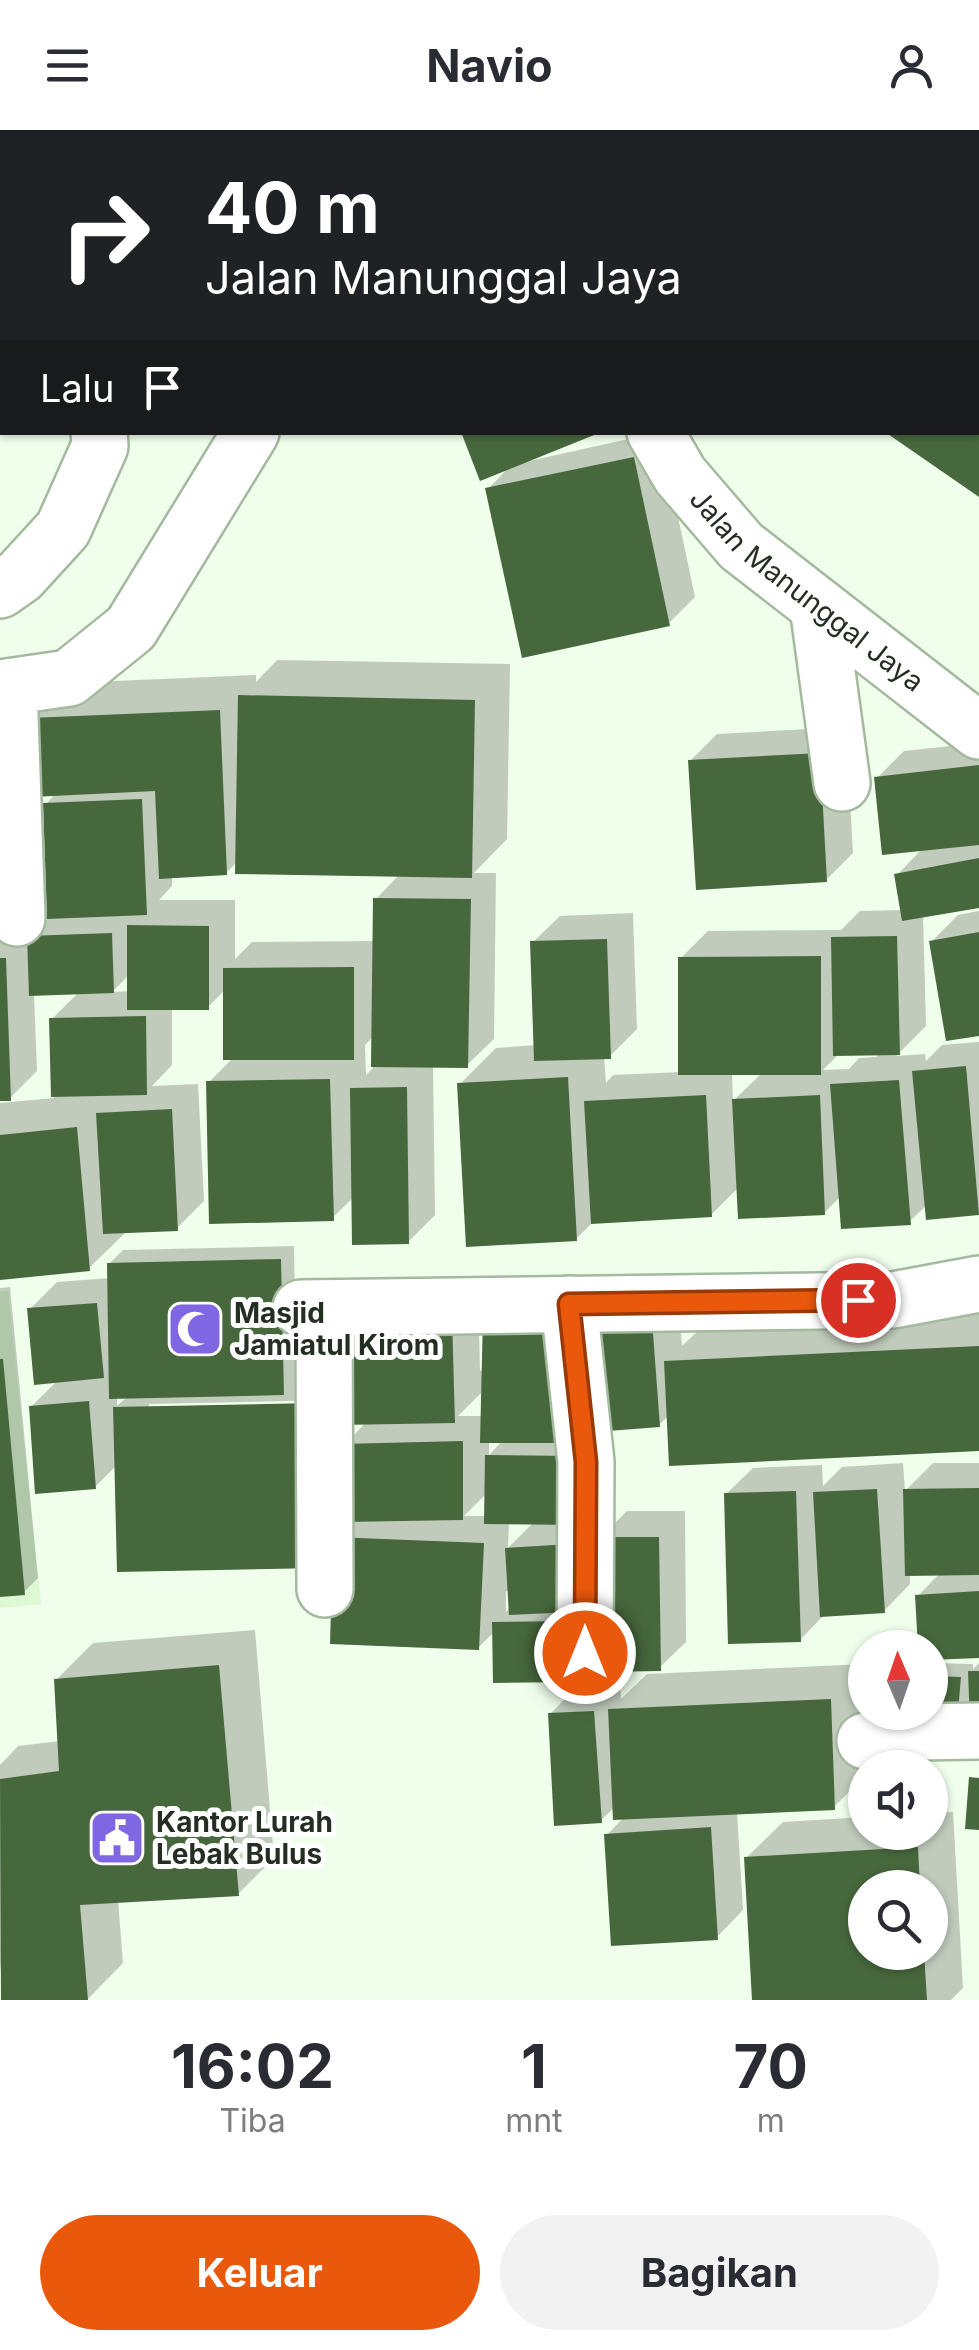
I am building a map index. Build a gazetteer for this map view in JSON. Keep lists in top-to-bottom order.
{
  "streets": {
    "street": ["Jalan Manunggal Jaya"]
  },
  "places": {
    "mosque": ["Masjid Jamiatul Kirom"],
    "public building": ["Kantor Lurah Lebak Bulus"]
  },
  "north": "top",
  "page": {
    "header": "Navio",
    "turn": ["40 m", "Jalan Manunggal Jaya"],
    "then": "Lalu",
    "eta": [
      "16:02",
      "Tiba",
      "1",
      "mnt",
      "70",
      "m"
    ],
    "buttons": ["Keluar", "Bagikan"]
  }
}
